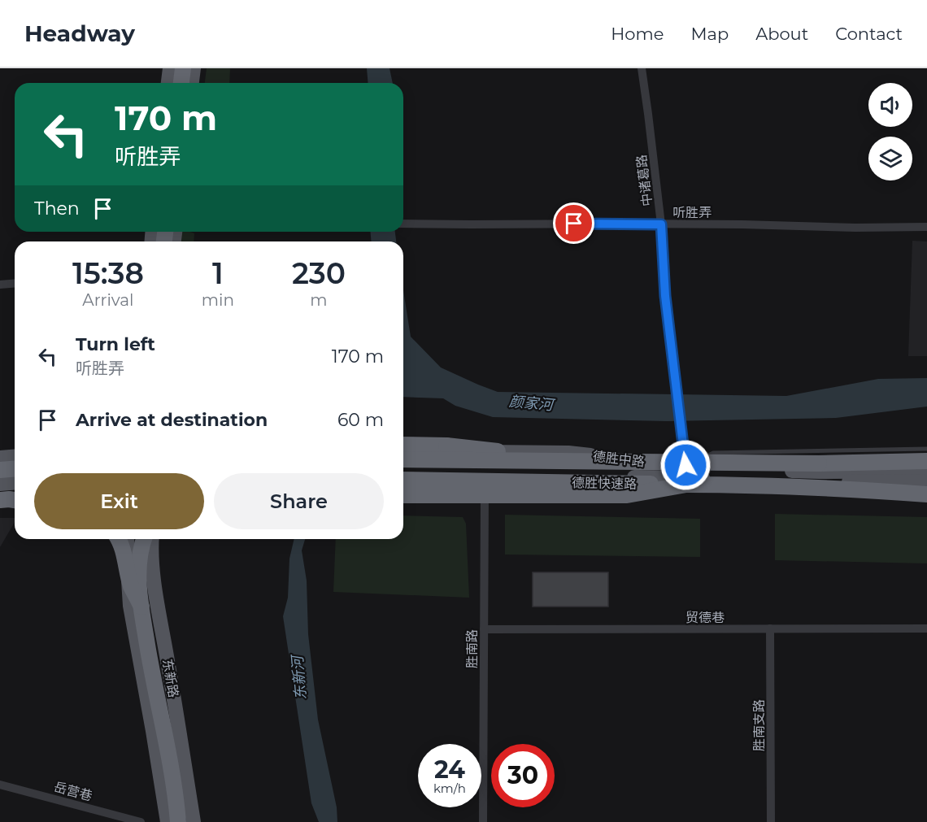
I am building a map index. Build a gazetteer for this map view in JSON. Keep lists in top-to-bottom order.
{
  "streets": {
    "highway": ["德胜快速路"],
    "main road": ["德胜中路", "东新路"],
    "street": [
      "中诸葛路",
      "听胜弄",
      "贸德巷",
      "胜南路",
      "胜南支路",
      "岳营巷"
    ]
  },
  "crossings": [
    ["中诸葛路", "听胜弄"],
    ["中诸葛路", "德胜中路"],
    ["德胜中路", "胜南路"],
    ["贸德巷", "胜南路"],
    ["贸德巷", "胜南支路"]
  ],
  "water": ["颜家河", "东新河"],
  "page": {
    "header": "Headway",
    "nav": [
      "Home",
      "Map",
      "About",
      "Contact"
    ],
    "turn": ["170 m", "听胜弄"],
    "then": "Then",
    "eta": [
      "15:38",
      "Arrival",
      "1",
      "min",
      "230",
      "m"
    ],
    "list": [
      {
        "name": "Turn left",
        "note": "听胜弄",
        "value": "170 m"
      },
      {
        "name": "Arrive at destination",
        "value": "60 m"
      }
    ],
    "buttons": ["Exit", "Share"],
    "speed": "24 km/h",
    "limit": "30"
  }
}
